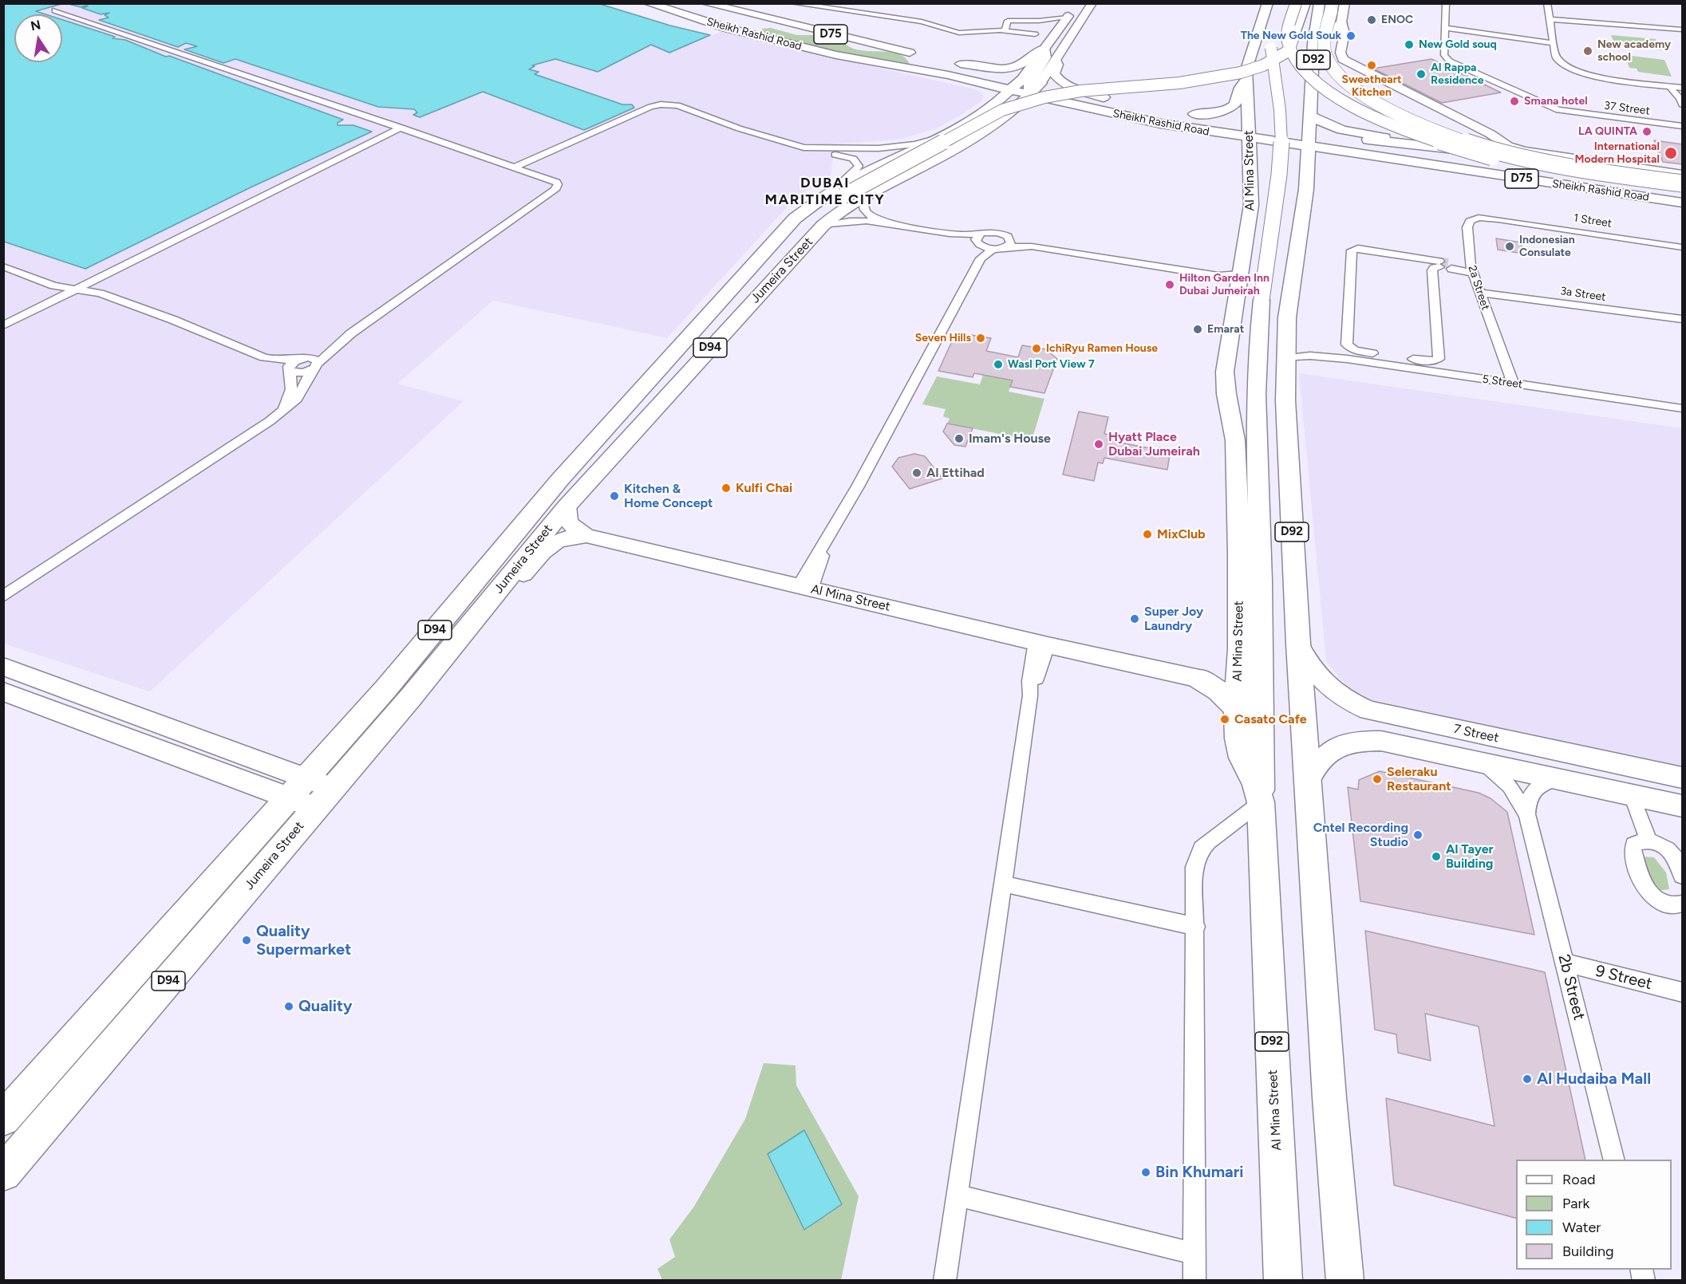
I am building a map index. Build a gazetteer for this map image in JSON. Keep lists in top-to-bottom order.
{
  "streets": {
    "main road": [
      "Sheikh Rashid Road",
      "D75",
      "D92",
      "Al Mina Street",
      "Jumeira Street",
      "D94"
    ],
    "street": [
      "37 Street",
      "1 Street",
      "2a Street",
      "3a Street",
      "5 Street",
      "7 Street",
      "9 Street",
      "2b Street"
    ]
  },
  "crossings": [
    ["Sheikh Rashid Road", "D92"],
    ["Sheikh Rashid Road", "Al Mina Street"],
    ["Sheikh Rashid Road", "Jumeira Street"],
    ["D92", "5 Street"],
    ["D92", "7 Street"],
    ["1 Street", "2a Street"],
    ["2a Street", "3a Street"],
    ["2a Street", "5 Street"],
    ["7 Street", "2b Street"],
    ["9 Street", "2b Street"]
  ],
  "districts": ["DUBAI MARITIME CITY"],
  "places": [
    "ENOC",
    "The New Gold Souk",
    "New Gold souq",
    "New academy school",
    "Sweetheart Kitchen",
    "Al Rappa Residence",
    "Smana hotel",
    "LA QUINTA",
    "International Modern Hospital",
    "Indonesian Consulate",
    "Hilton Garden Inn Dubai Jumeirah",
    "Emarat",
    "Seven Hills",
    "IchiRyu Ramen House",
    "Wasl Port View 7",
    "Imam's House",
    "Hyatt Place Dubai Jumeirah",
    "Al Ettihad",
    "Kulfi Chai",
    "Kitchen & Home Concept",
    "MixClub",
    "Super Joy Laundry",
    "Casato Cafe",
    "Seleraku Restaurant",
    "Cntel Recording Studio",
    "Al Tayer Building",
    "Quality Supermarket",
    "Quality",
    "Al Hudaiba Mall",
    "Bin Khumari"
  ],
  "legend": [
    "Road",
    "Park",
    "Water",
    "Building"
  ],
  "north": "top"
}
